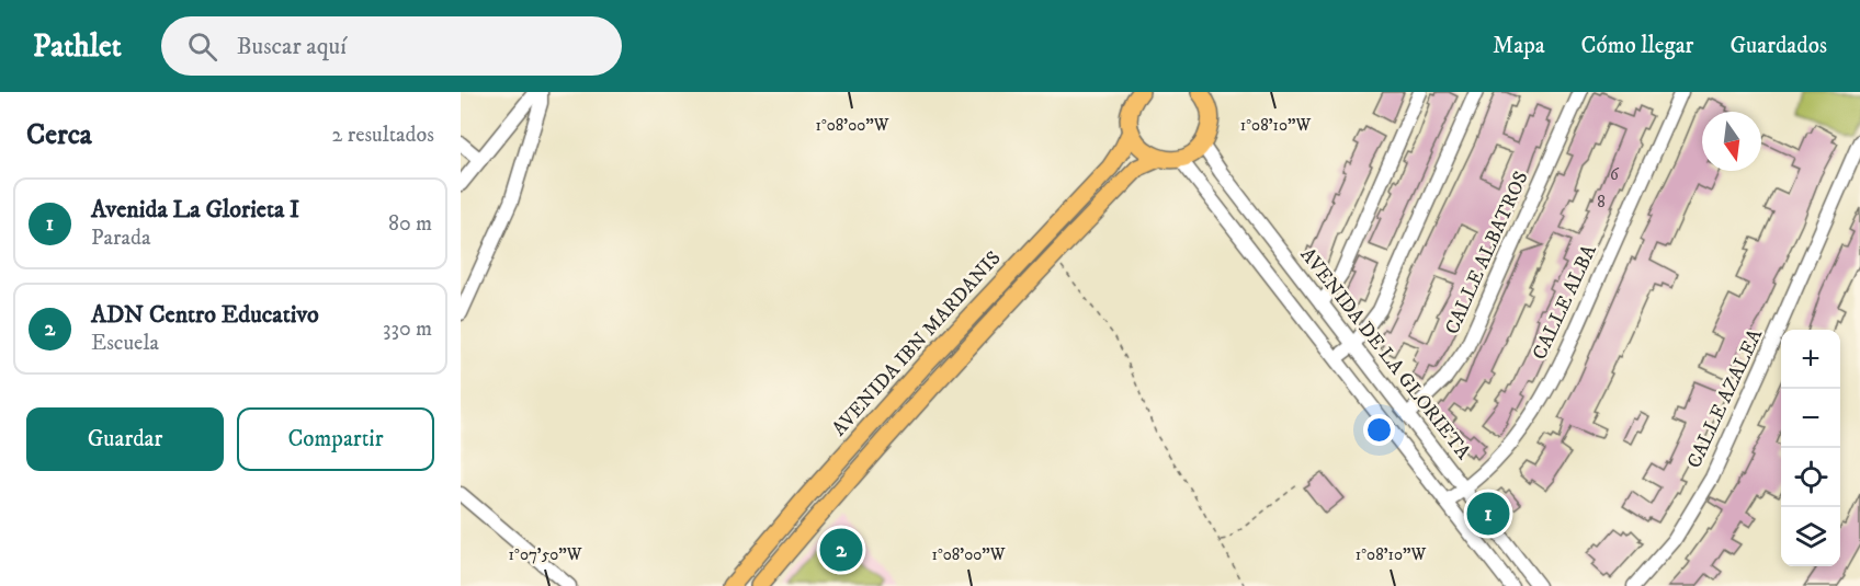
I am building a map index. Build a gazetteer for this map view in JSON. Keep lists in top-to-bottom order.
{
  "streets": {
    "main road": ["AVENIDA IBN MARDANIS"],
    "street": [
      "CALLE ALBATROS",
      "CALLE ALBA",
      "AVENIDA DE LA GLORIETA",
      "CALLE AZALEA"
    ]
  },
  "crossings": [
    ["CALLE ALBATROS", "AVENIDA DE LA GLORIETA"],
    ["CALLE ALBA", "AVENIDA DE LA GLORIETA"]
  ],
  "house_numbers": ["6", "8"],
  "north": "bottom",
  "page": {
    "header": "Pathlet",
    "search": "Buscar aquí",
    "nav": ["Mapa", "Cómo llegar", "Guardados"],
    "heading": ["Cerca", "2 resultados"],
    "list": [
      {
        "mark": "1",
        "name": "Avenida La Glorieta I",
        "note": "Parada",
        "value": "80 m"
      },
      {
        "mark": "2",
        "name": "ADN Centro Educativo",
        "note": "Escuela",
        "value": "330 m"
      }
    ],
    "map_buttons": ["+", "−"],
    "buttons": ["Guardar", "Compartir"],
    "pins": ["1", "2"]
  },
  "coordinates": ["1°08'00\"W", "1°08'10\"W", "1°07'50\"W"]
}
